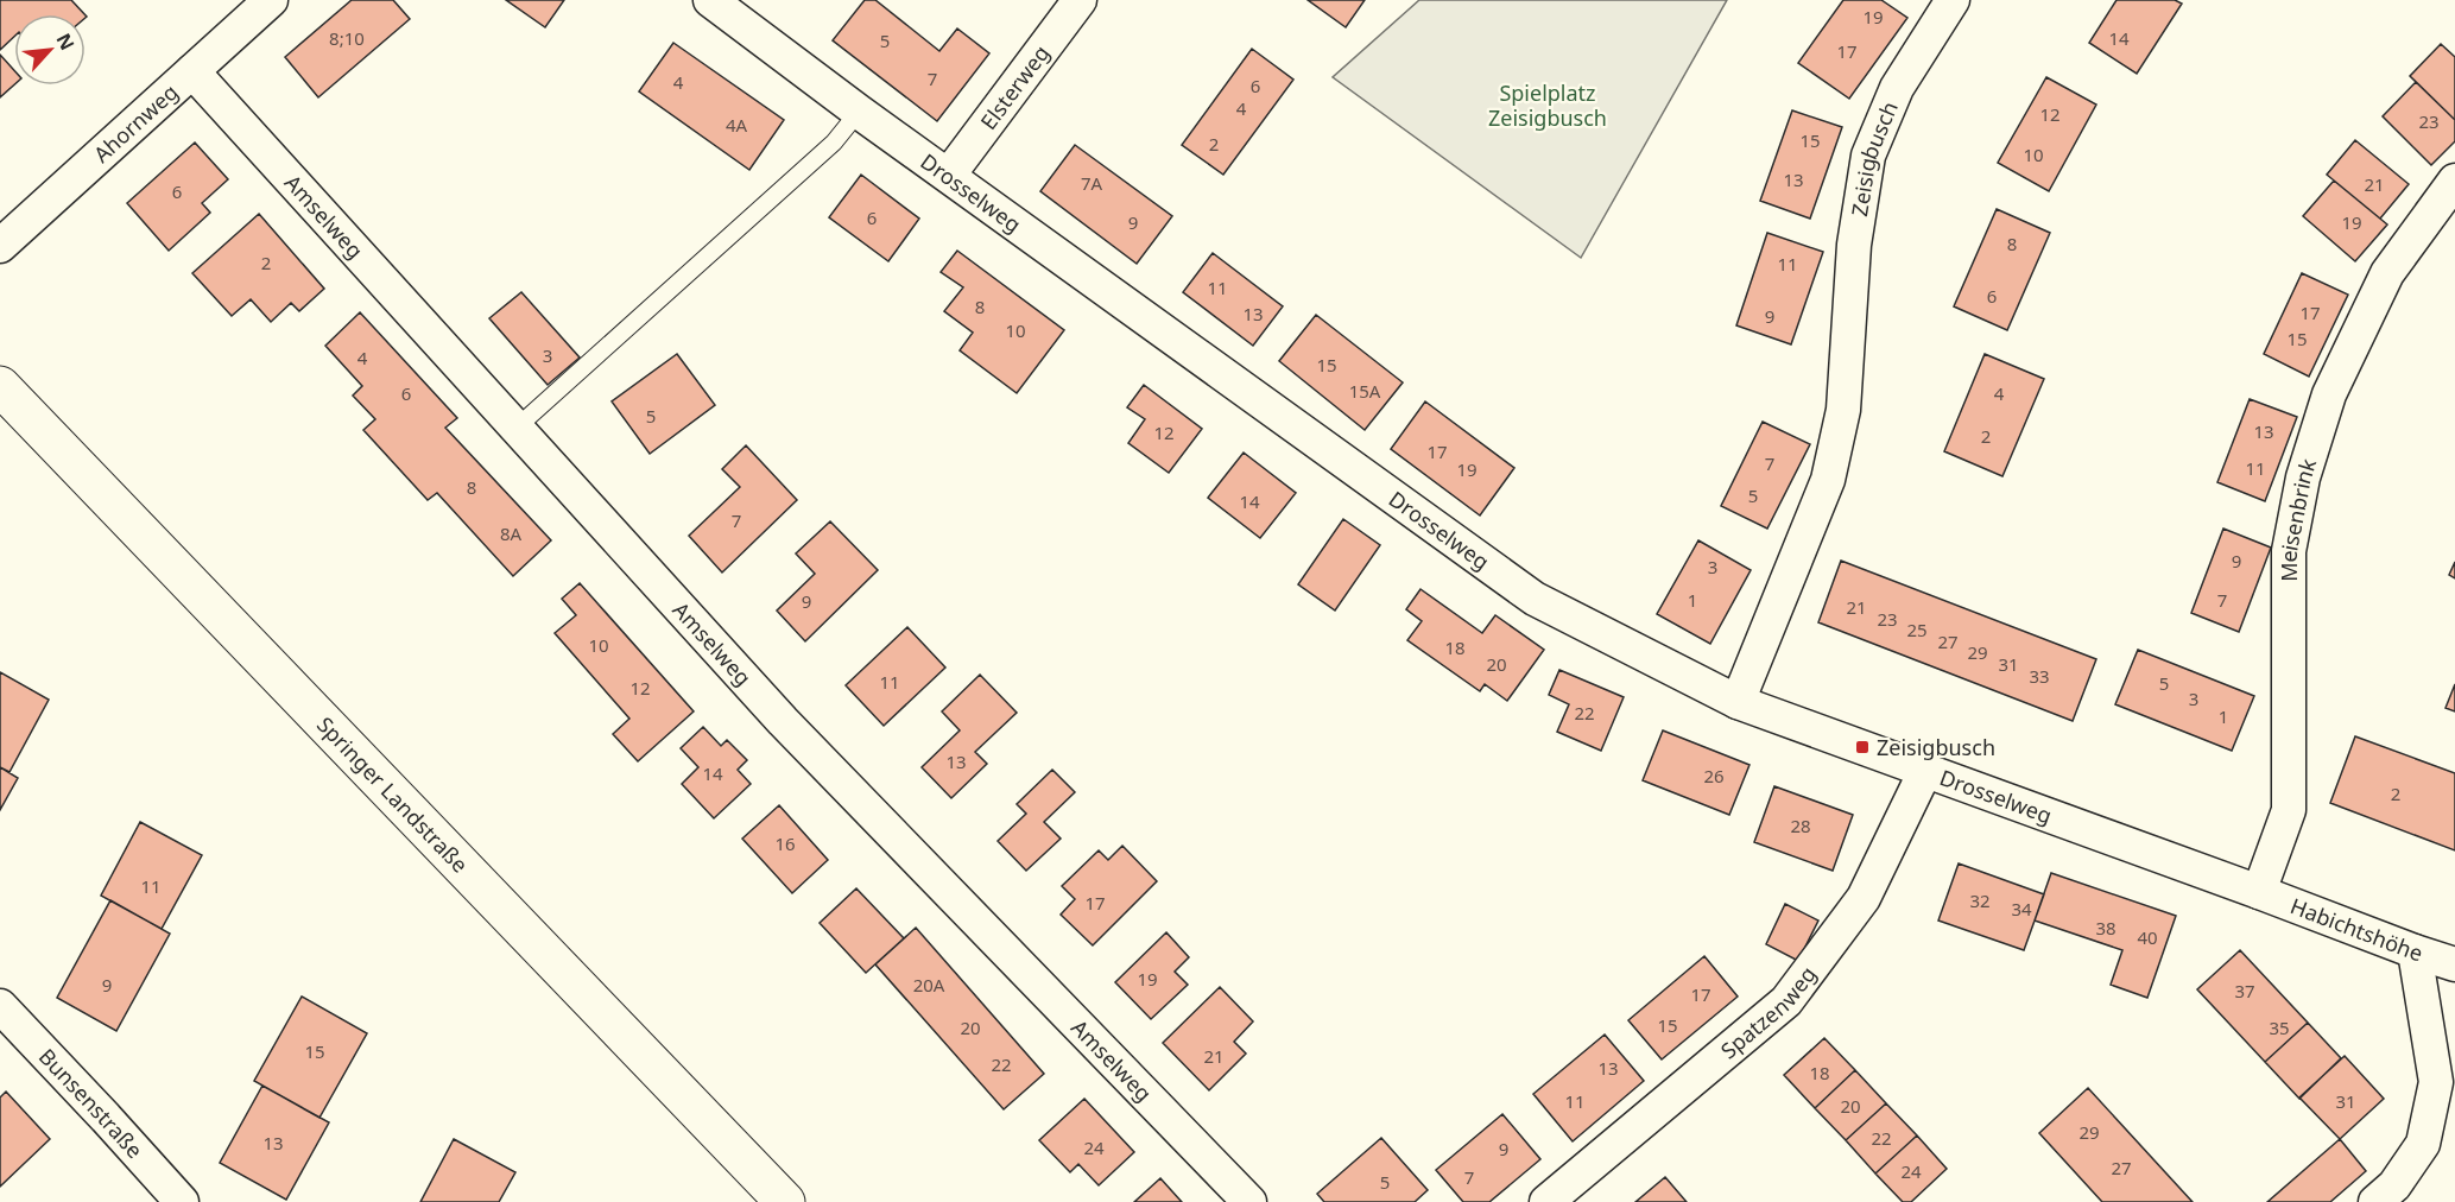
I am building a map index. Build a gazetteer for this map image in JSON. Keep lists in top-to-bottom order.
{
  "streets": {
    "main road": ["Springer Landstraße"],
    "street": [
      "Elsterweg",
      "Ahornweg",
      "Zeisigbusch",
      "Drosselweg",
      "Amselweg",
      "Meisenbrink",
      "Habichtshöhe",
      "Spatzenweg",
      "Bunsenstraße"
    ]
  },
  "crossings": [
    ["Elsterweg", "Drosselweg"],
    ["Ahornweg", "Amselweg"],
    ["Zeisigbusch", "Drosselweg"],
    ["Drosselweg", "Meisenbrink"],
    ["Drosselweg", "Habichtshöhe"],
    ["Drosselweg", "Spatzenweg"],
    ["Meisenbrink", "Habichtshöhe"]
  ],
  "parks": ["Spielplatz Zeisigbusch"],
  "places": {
    "transit": ["Zeisigbusch"]
  },
  "house_numbers": [
    "19",
    "8;10",
    "14",
    "5",
    "17",
    "7",
    "4",
    "6",
    "4",
    "12",
    "23",
    "4A",
    "15",
    "2",
    "10",
    "13",
    "7A",
    "21",
    "6",
    "6",
    "9",
    "19",
    "8",
    "2",
    "11",
    "11",
    "6",
    "8",
    "17",
    "13",
    "9",
    "10",
    "15",
    "3",
    "4",
    "15",
    "15A",
    "6",
    "4",
    "5",
    "13",
    "12",
    "2",
    "17",
    "7",
    "11",
    "19",
    "8",
    "5",
    "14",
    "7",
    "8A",
    "9",
    "3",
    "1",
    "7",
    "9",
    "21",
    "23",
    "25",
    "27",
    "10",
    "18",
    "29",
    "20",
    "31",
    "33",
    "11",
    "5",
    "12",
    "3",
    "22",
    "1",
    "13",
    "14",
    "26",
    "2",
    "28",
    "16",
    "11",
    "32",
    "17",
    "34",
    "38",
    "40",
    "19",
    "9",
    "20A",
    "37",
    "17",
    "15",
    "20",
    "35",
    "15",
    "21",
    "22",
    "13",
    "18",
    "11",
    "31",
    "20",
    "29",
    "22",
    "13",
    "24",
    "9",
    "27",
    "24",
    "7",
    "5"
  ],
  "north": "top right"
}
